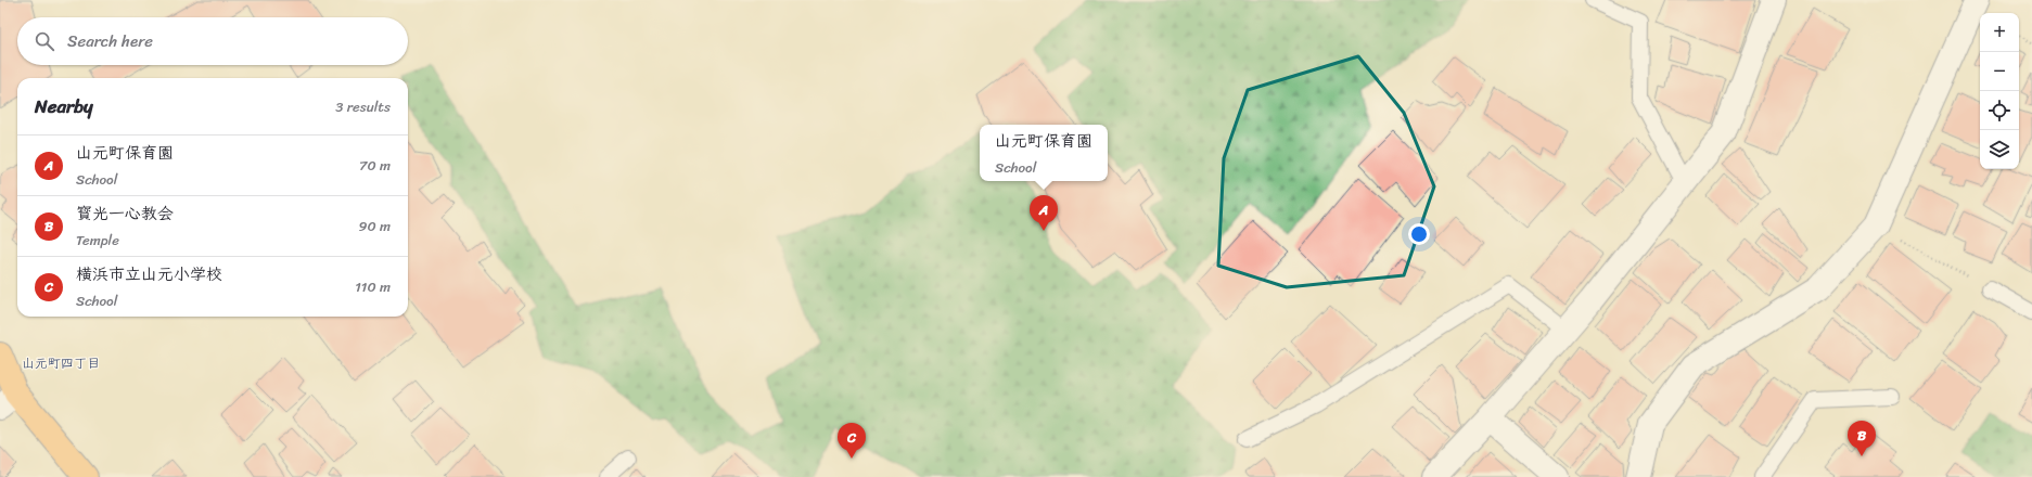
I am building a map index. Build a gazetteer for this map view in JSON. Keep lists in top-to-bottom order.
{
  "districts": ["山元町四丁目"],
  "page": {
    "map_buttons": ["+", "−"],
    "search": "Search here",
    "heading": ["Nearby", "3 results"],
    "popup": ["山元町保育園", "School"],
    "list": [
      {
        "mark": "A",
        "name": "山元町保育園",
        "note": "School",
        "value": "70 m"
      },
      {
        "mark": "B",
        "name": "寳光一心教会",
        "note": "Temple",
        "value": "90 m"
      },
      {
        "mark": "C",
        "name": "横浜市立山元小学校",
        "note": "School",
        "value": "110 m"
      }
    ],
    "pins": ["A", "B", "C"]
  }
}
